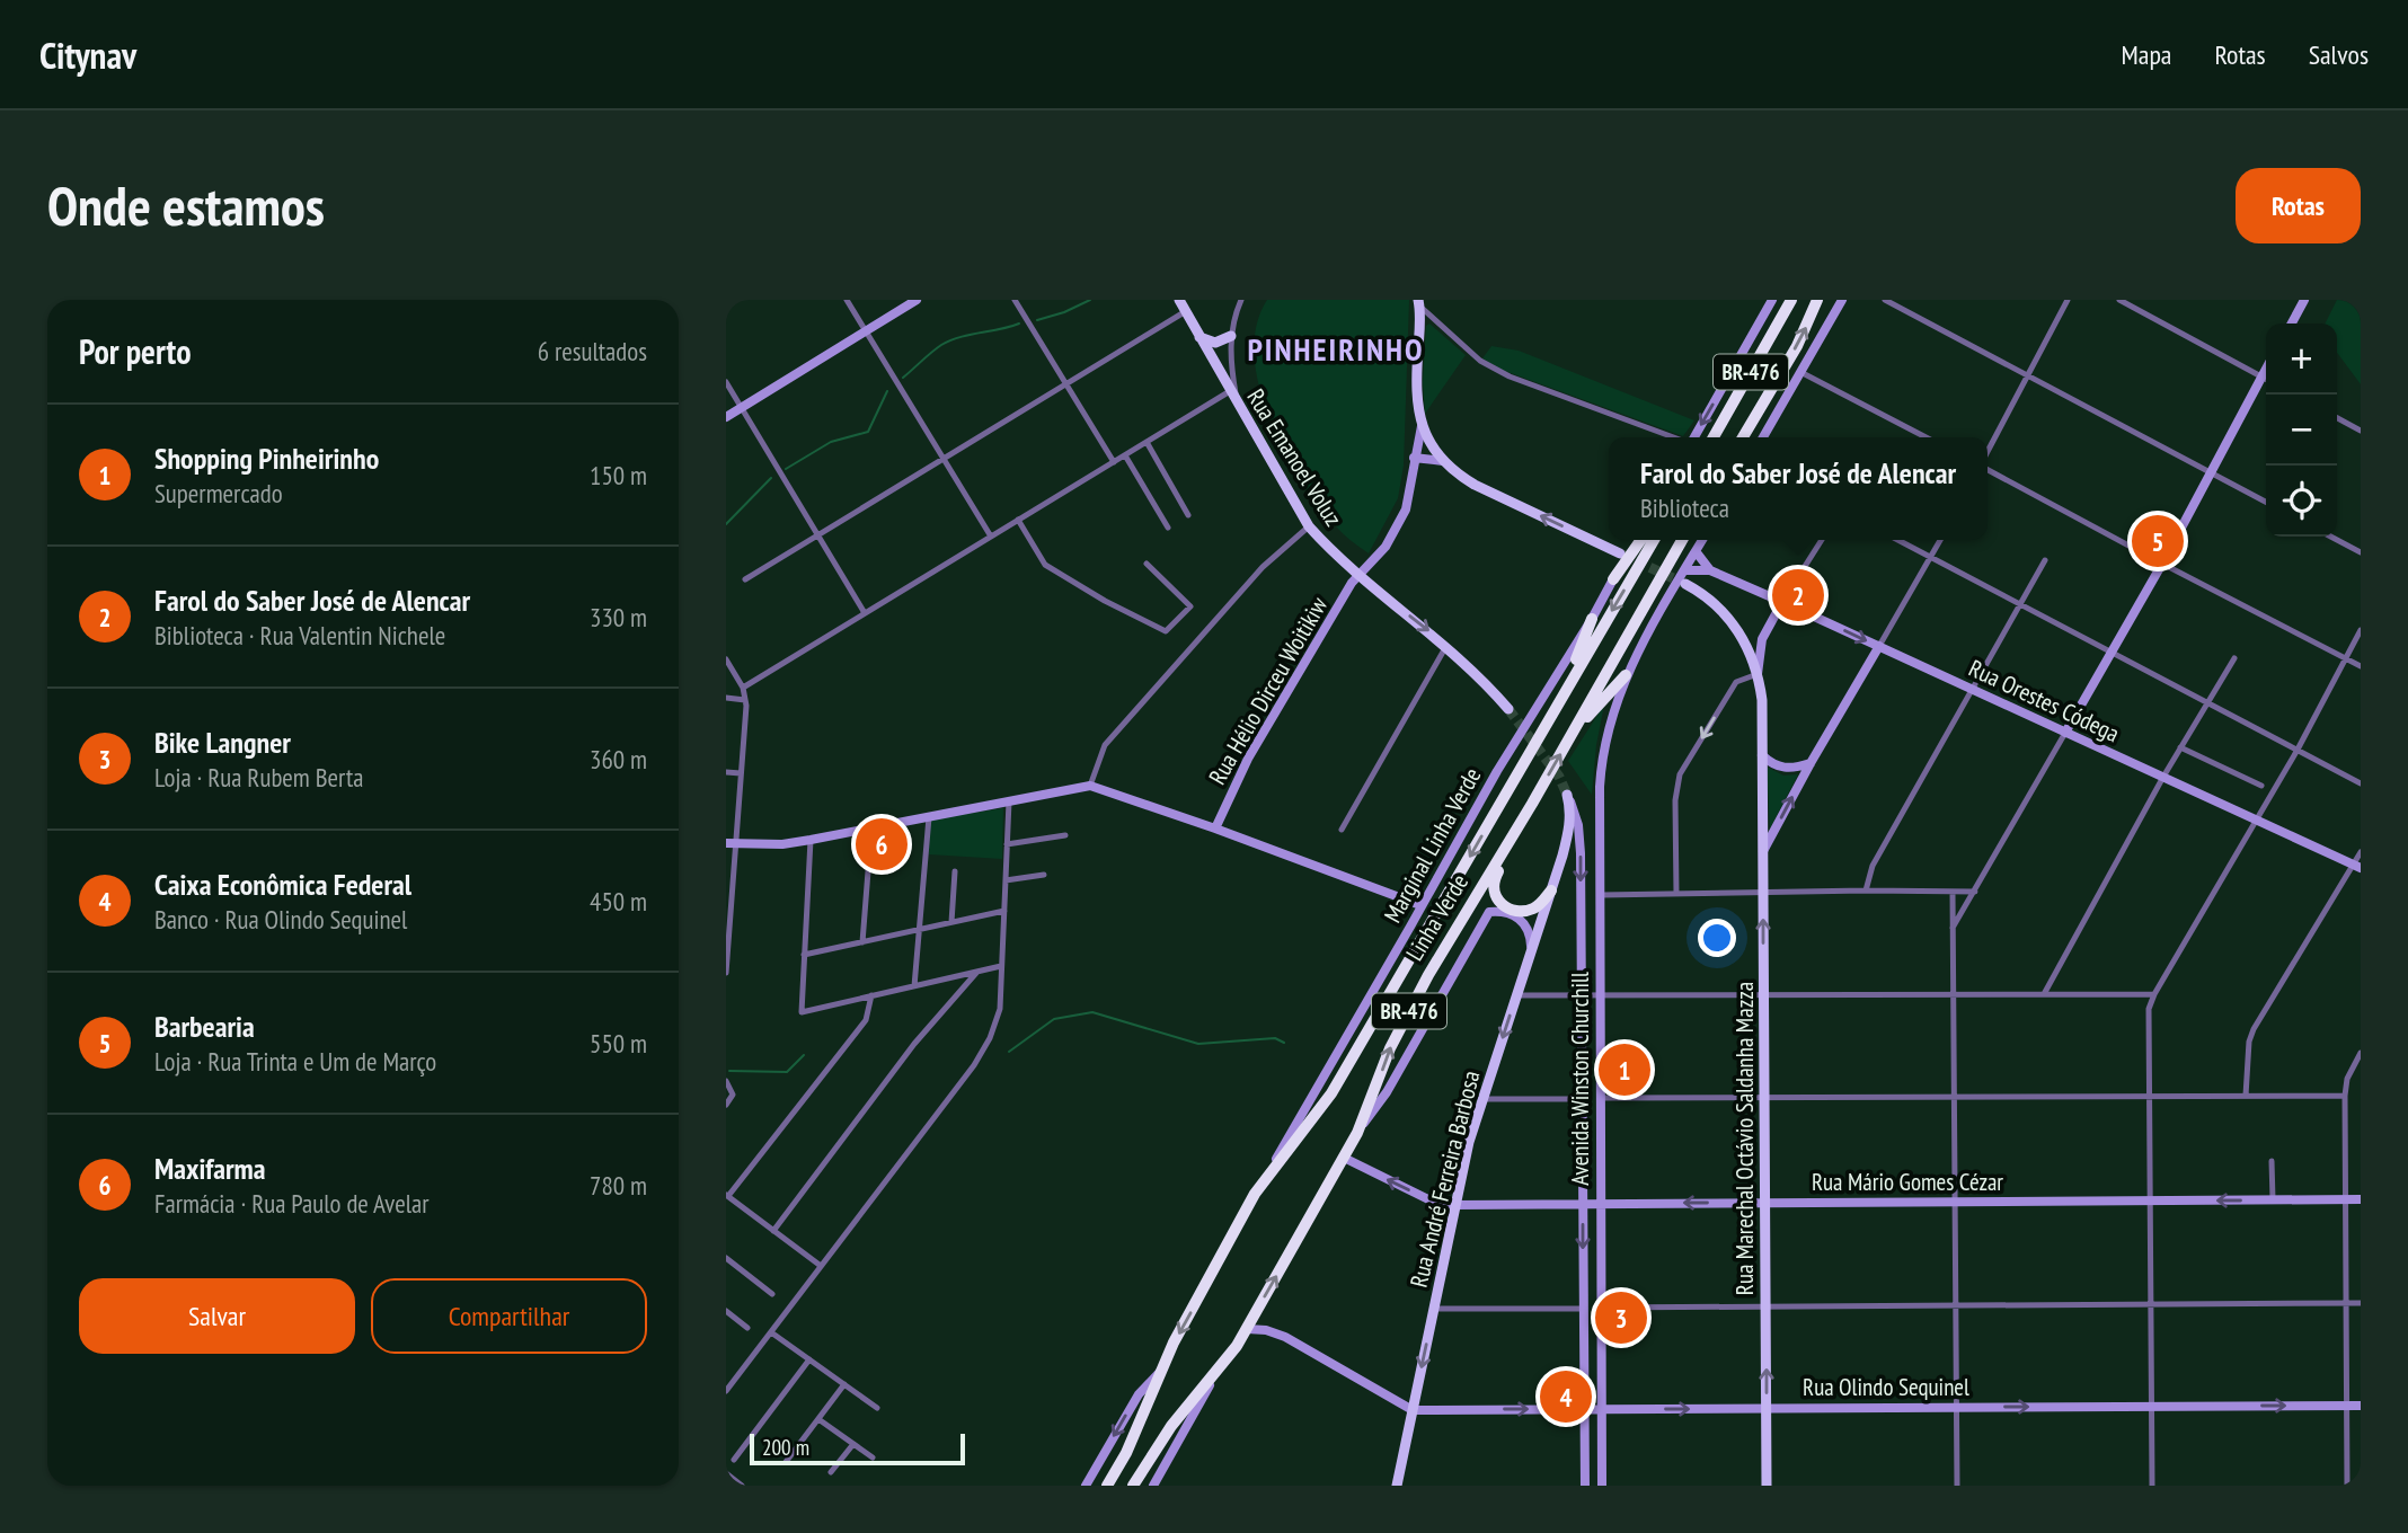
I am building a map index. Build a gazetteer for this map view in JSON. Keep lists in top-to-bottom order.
{
  "streets": {
    "highway": ["BR-476", "Linha Verde"],
    "main road": ["Rua Emanoel Voluz", "Rua Marechal Octávio Saldanha Mazza", "Rua André Ferreira Barbosa"],
    "street": [
      "Rua Hélio Dirceu Woitikiw",
      "Rua Orestes Códega",
      "Marginal Linha Verde",
      "Avenida Winston Churchill",
      "Rua Mário Gomes Cézar",
      "Rua Olindo Sequinel"
    ]
  },
  "crossings": [
    ["Rua Emanoel Voluz", "Rua Hélio Dirceu Woitikiw"],
    ["Marginal Linha Verde", "Linha Verde"],
    ["Linha Verde", "Rua Mário Gomes Cézar"],
    ["Avenida Winston Churchill", "Rua André Ferreira Barbosa"],
    ["Avenida Winston Churchill", "Rua Mário Gomes Cézar"],
    ["Avenida Winston Churchill", "Rua Olindo Sequinel"],
    ["Rua Marechal Octávio Saldanha Mazza", "Rua Mário Gomes Cézar"],
    ["Rua Marechal Octávio Saldanha Mazza", "Rua Olindo Sequinel"],
    ["Rua André Ferreira Barbosa", "Rua Mário Gomes Cézar"],
    ["Rua André Ferreira Barbosa", "Rua Olindo Sequinel"]
  ],
  "one_way": ["Rua Mário Gomes Cézar", "Rua Olindo Sequinel"],
  "districts": ["PINHEIRINHO"],
  "scale_bar": "200 m",
  "page": {
    "header": "Citynav",
    "nav": ["Mapa", "Rotas", "Salvos"],
    "buttons": [
      "Rotas",
      ["Salvar", "Compartilhar"]
    ],
    "title": "Onde estamos",
    "heading": ["Por perto", "6 resultados"],
    "map_buttons": ["+", "−"],
    "list": [
      {
        "mark": "1",
        "name": "Shopping Pinheirinho",
        "note": "Supermercado",
        "value": "150 m"
      },
      {
        "mark": "2",
        "name": "Farol do Saber José de Alencar",
        "note": "Biblioteca · Rua Valentin Nichele",
        "value": "330 m"
      },
      {
        "mark": "3",
        "name": "Bike Langner",
        "note": "Loja · Rua Rubem Berta",
        "value": "360 m"
      },
      {
        "mark": "4",
        "name": "Caixa Econômica Federal",
        "note": "Banco · Rua Olindo Sequinel",
        "value": "450 m"
      },
      {
        "mark": "5",
        "name": "Barbearia",
        "note": "Loja · Rua Trinta e Um de Março",
        "value": "550 m"
      },
      {
        "mark": "6",
        "name": "Maxifarma",
        "note": "Farmácia · Rua Paulo de Avelar",
        "value": "780 m"
      }
    ],
    "popup": ["Farol do Saber José de Alencar", "Biblioteca"],
    "pins": [
      "5",
      "2",
      "6",
      "1",
      "3",
      "4"
    ],
    "scale": "200 m"
  }
}
